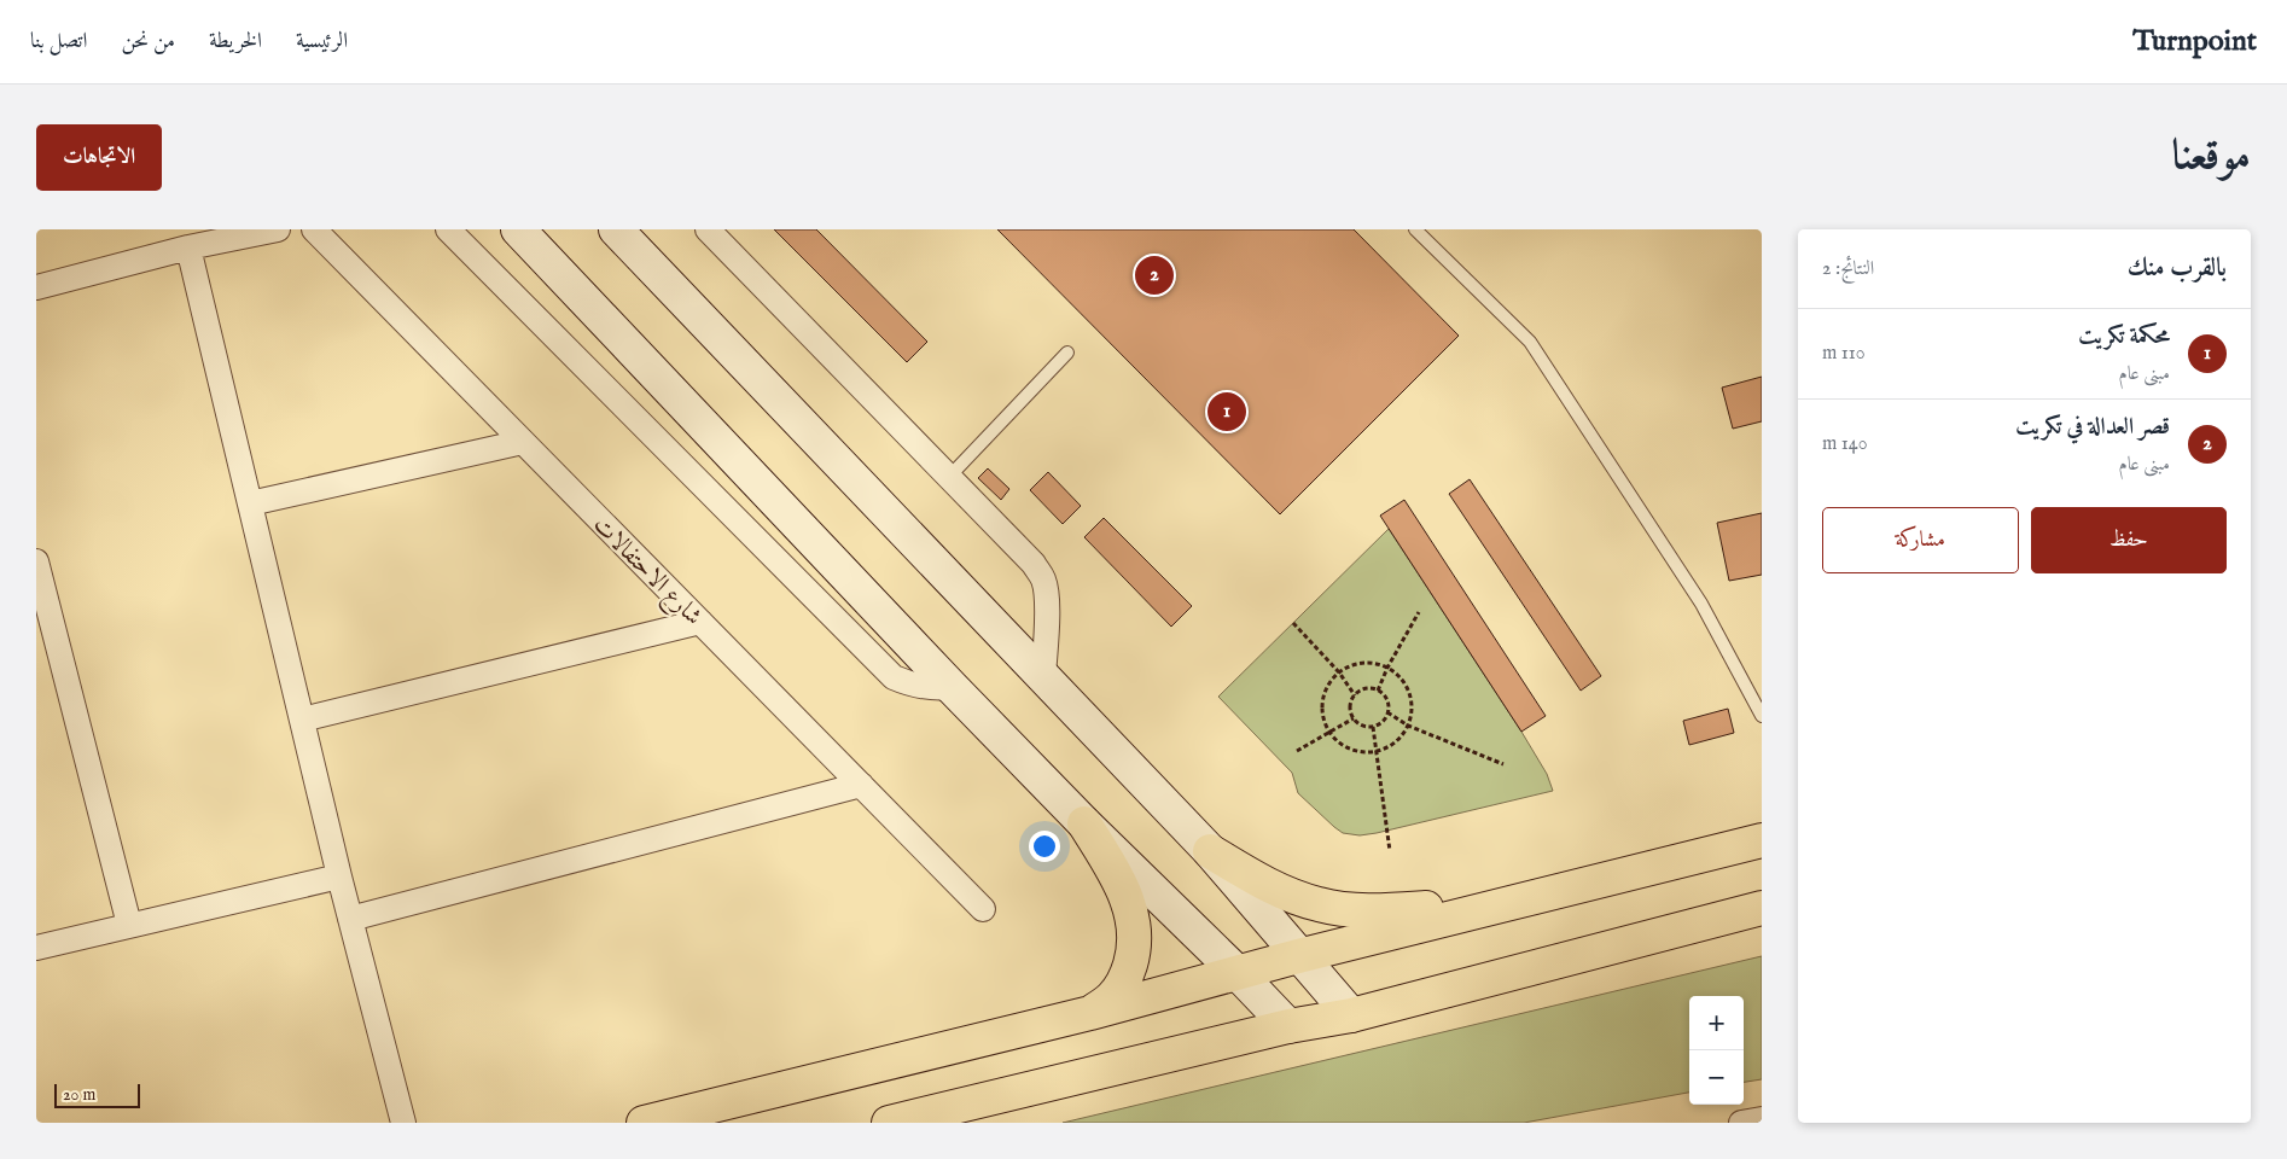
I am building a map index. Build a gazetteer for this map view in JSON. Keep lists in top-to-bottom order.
{
  "streets": {
    "street": ["شارع الاحتفالات"]
  },
  "scale_bar": "20 m",
  "page": {
    "header": "Turnpoint",
    "nav": [
      "الرئيسية",
      "الخريطة",
      "من نحن",
      "اتصل بنا"
    ],
    "title": "موقعنا",
    "buttons": [
      "الاتجاهات",
      ["حفظ", "مشاركة"]
    ],
    "heading": ["بالقرب منك", "النتائج: 2"],
    "pins": ["2", "1"],
    "list": [
      {
        "mark": "1",
        "name": "محكمة تكريت",
        "note": "مبنى عام",
        "value": "110 m"
      },
      {
        "mark": "2",
        "name": "قصر العدالة في تكريت",
        "note": "مبنى عام",
        "value": "140 m"
      }
    ],
    "map_buttons": ["+", "−"],
    "scale": "20 m"
  }
}
